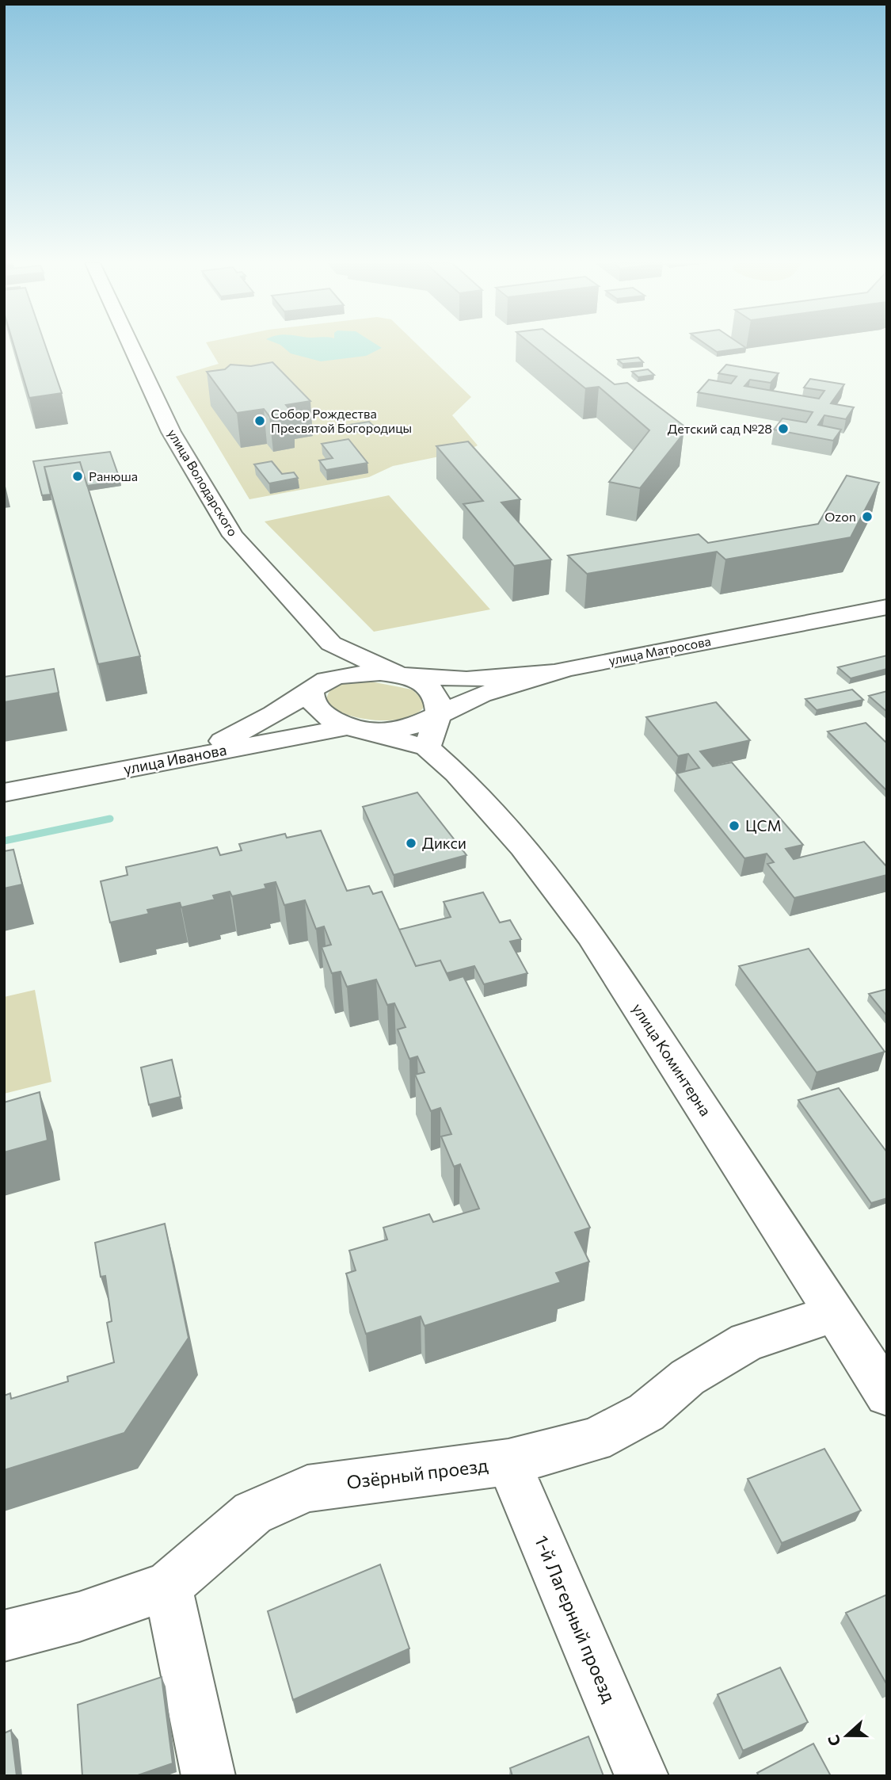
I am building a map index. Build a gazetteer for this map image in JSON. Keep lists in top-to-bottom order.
{
  "streets": {
    "street": [
      "улица Володарского",
      "улица Матросова",
      "улица Иванова",
      "улица Коминтерна",
      "Озёрный проезд",
      "1-й Лагерный проезд"
    ]
  },
  "crossings": [
    ["улица Матросова", "улица Иванова"],
    ["улица Коминтерна", "Озёрный проезд"],
    ["Озёрный проезд", "1-й Лагерный проезд"]
  ],
  "places": [
    "Собор Рождества Пресвятой Богородицы",
    "Детский сад №28",
    "Ранюша",
    "Ozon",
    "ЦСМ",
    "Дикси"
  ],
  "north": "left"
}
